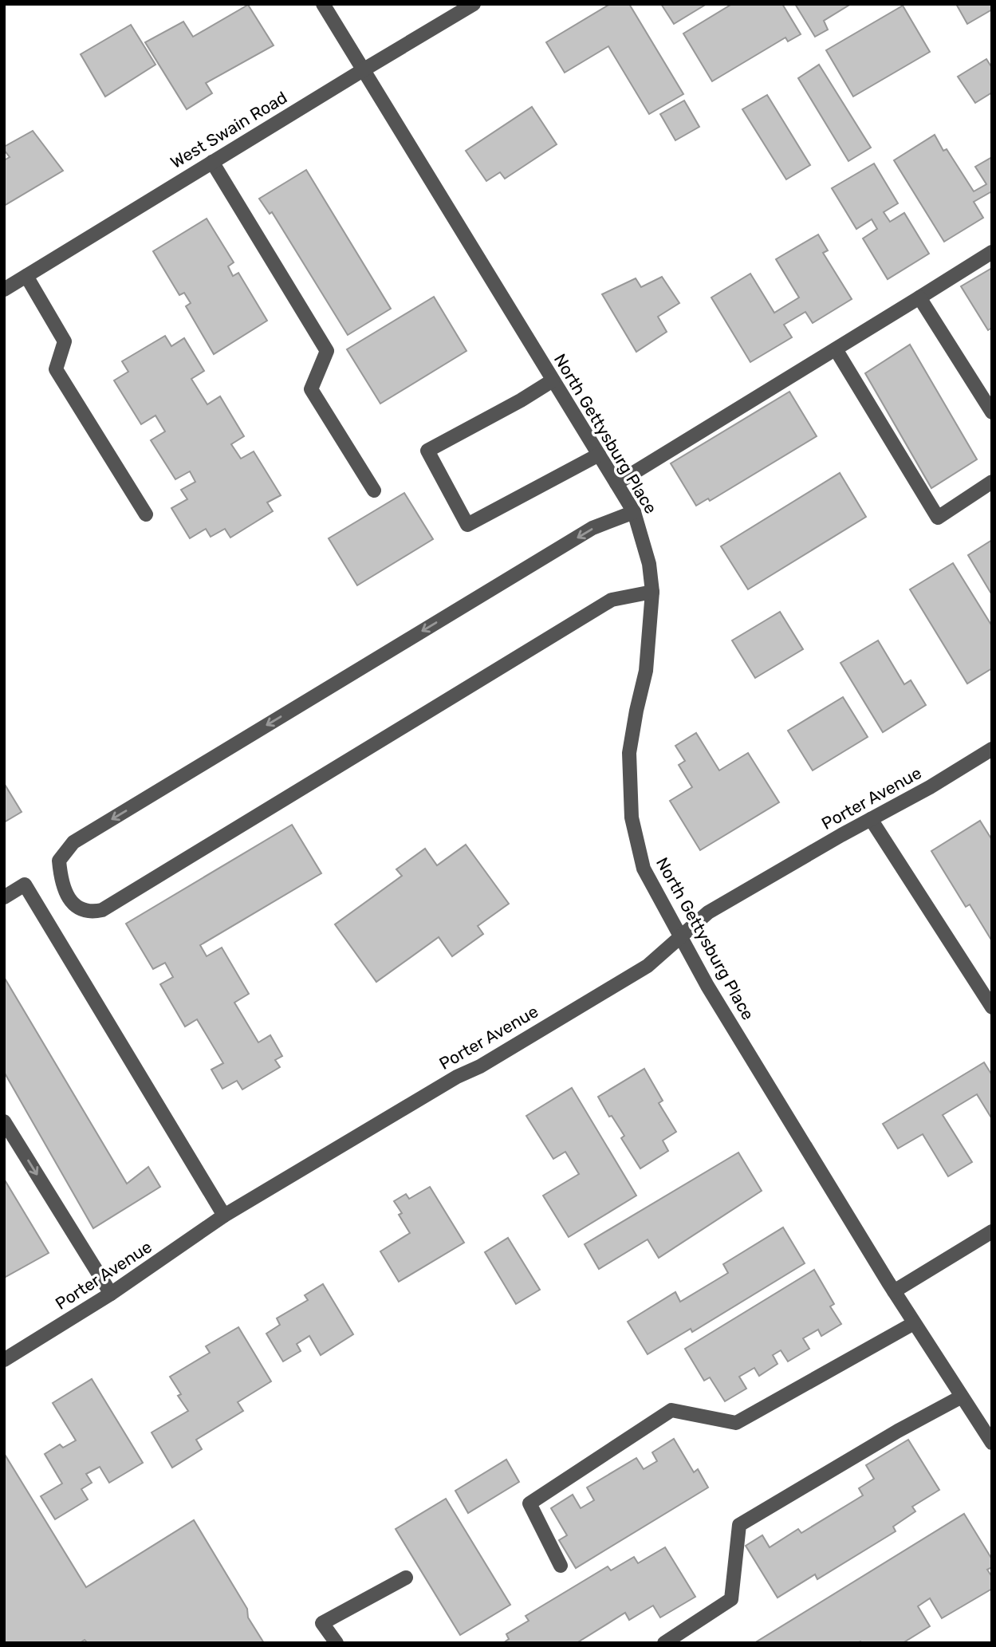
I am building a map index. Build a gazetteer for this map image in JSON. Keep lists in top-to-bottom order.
{
  "streets": {
    "street": ["West Swain Road", "North Gettysburg Place", "Porter Avenue"]
  },
  "crossings": [
    ["West Swain Road", "North Gettysburg Place"],
    ["North Gettysburg Place", "Porter Avenue"]
  ]
}
